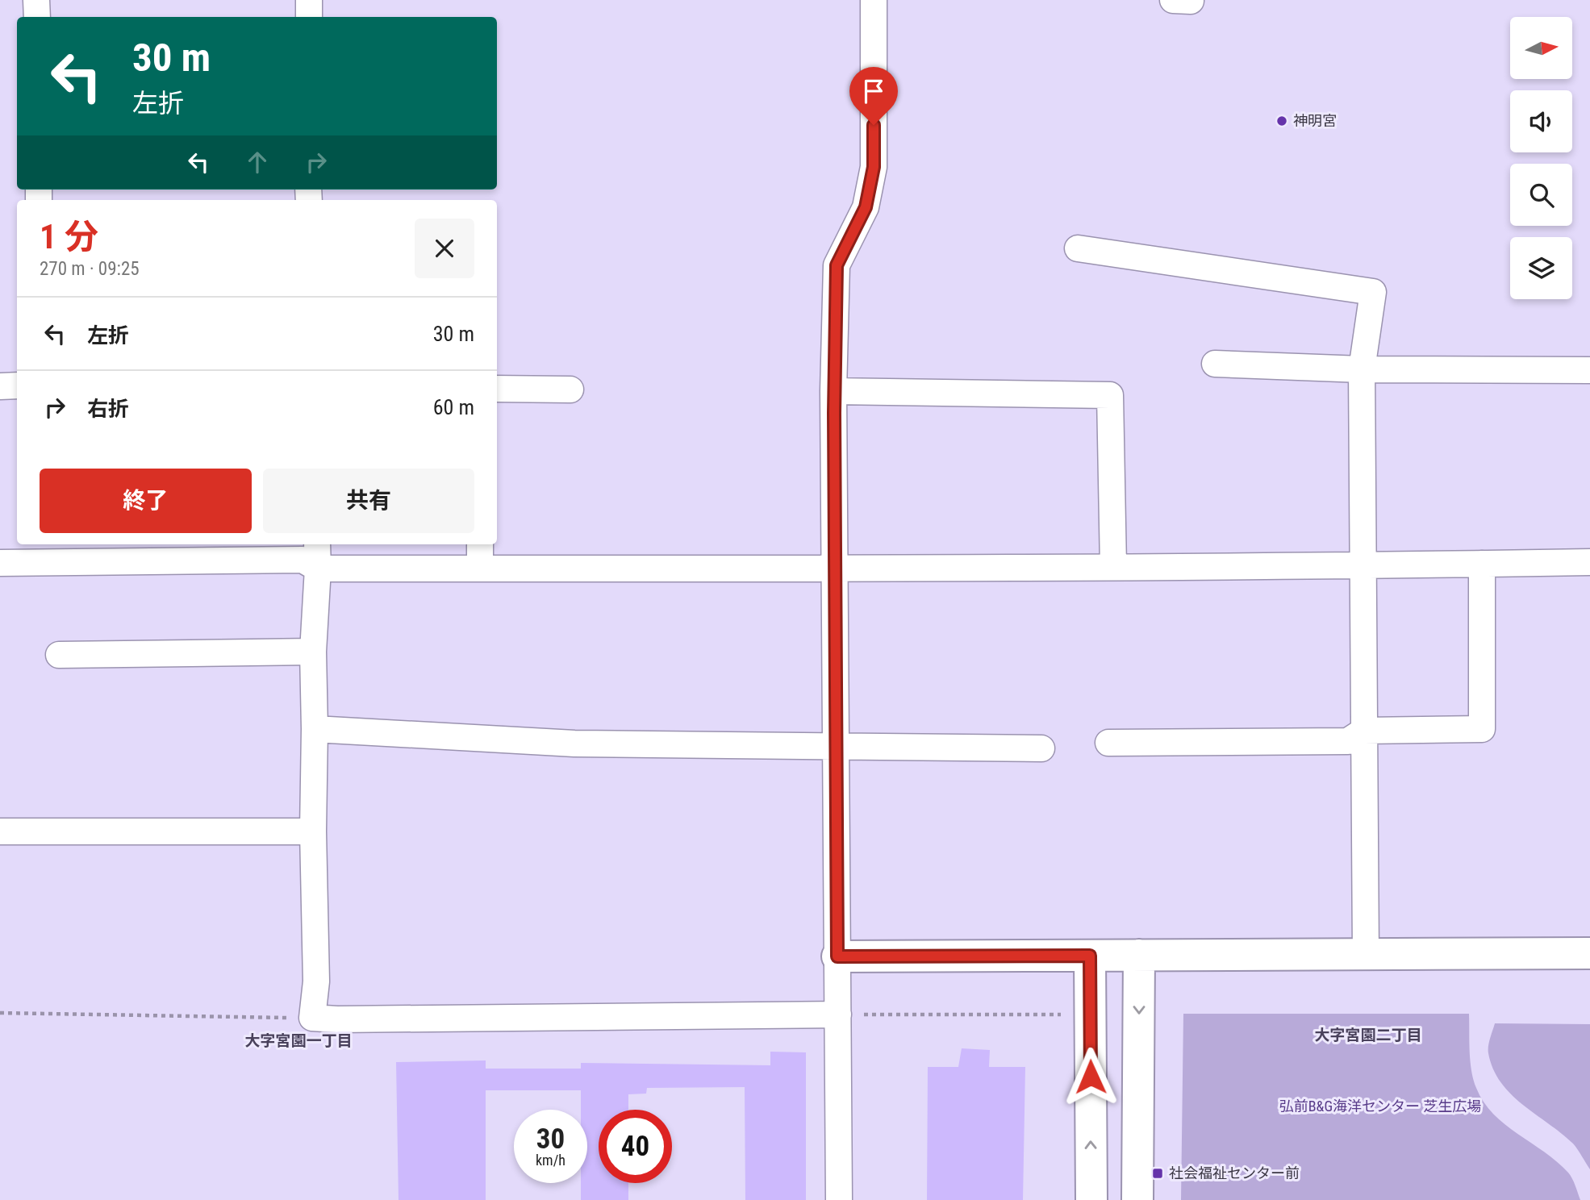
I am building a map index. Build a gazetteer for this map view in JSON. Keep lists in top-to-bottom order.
{
  "districts": ["大字宮園二丁目", "大字宮園一丁目"],
  "parks": ["弘前B&G海洋センター 芝生広場"],
  "places": {
    "other": ["神明宮"],
    "transit": ["社会福祉センター前"]
  },
  "north": "right",
  "page": {
    "turn": ["30 m", "左折"],
    "heading": ["1 分", "270 m · 09:25"],
    "list": [
      {
        "name": "左折",
        "value": "30 m"
      },
      {
        "name": "右折",
        "value": "60 m"
      }
    ],
    "buttons": ["終了", "共有"],
    "speed": "30 km/h",
    "limit": "40"
  }
}
